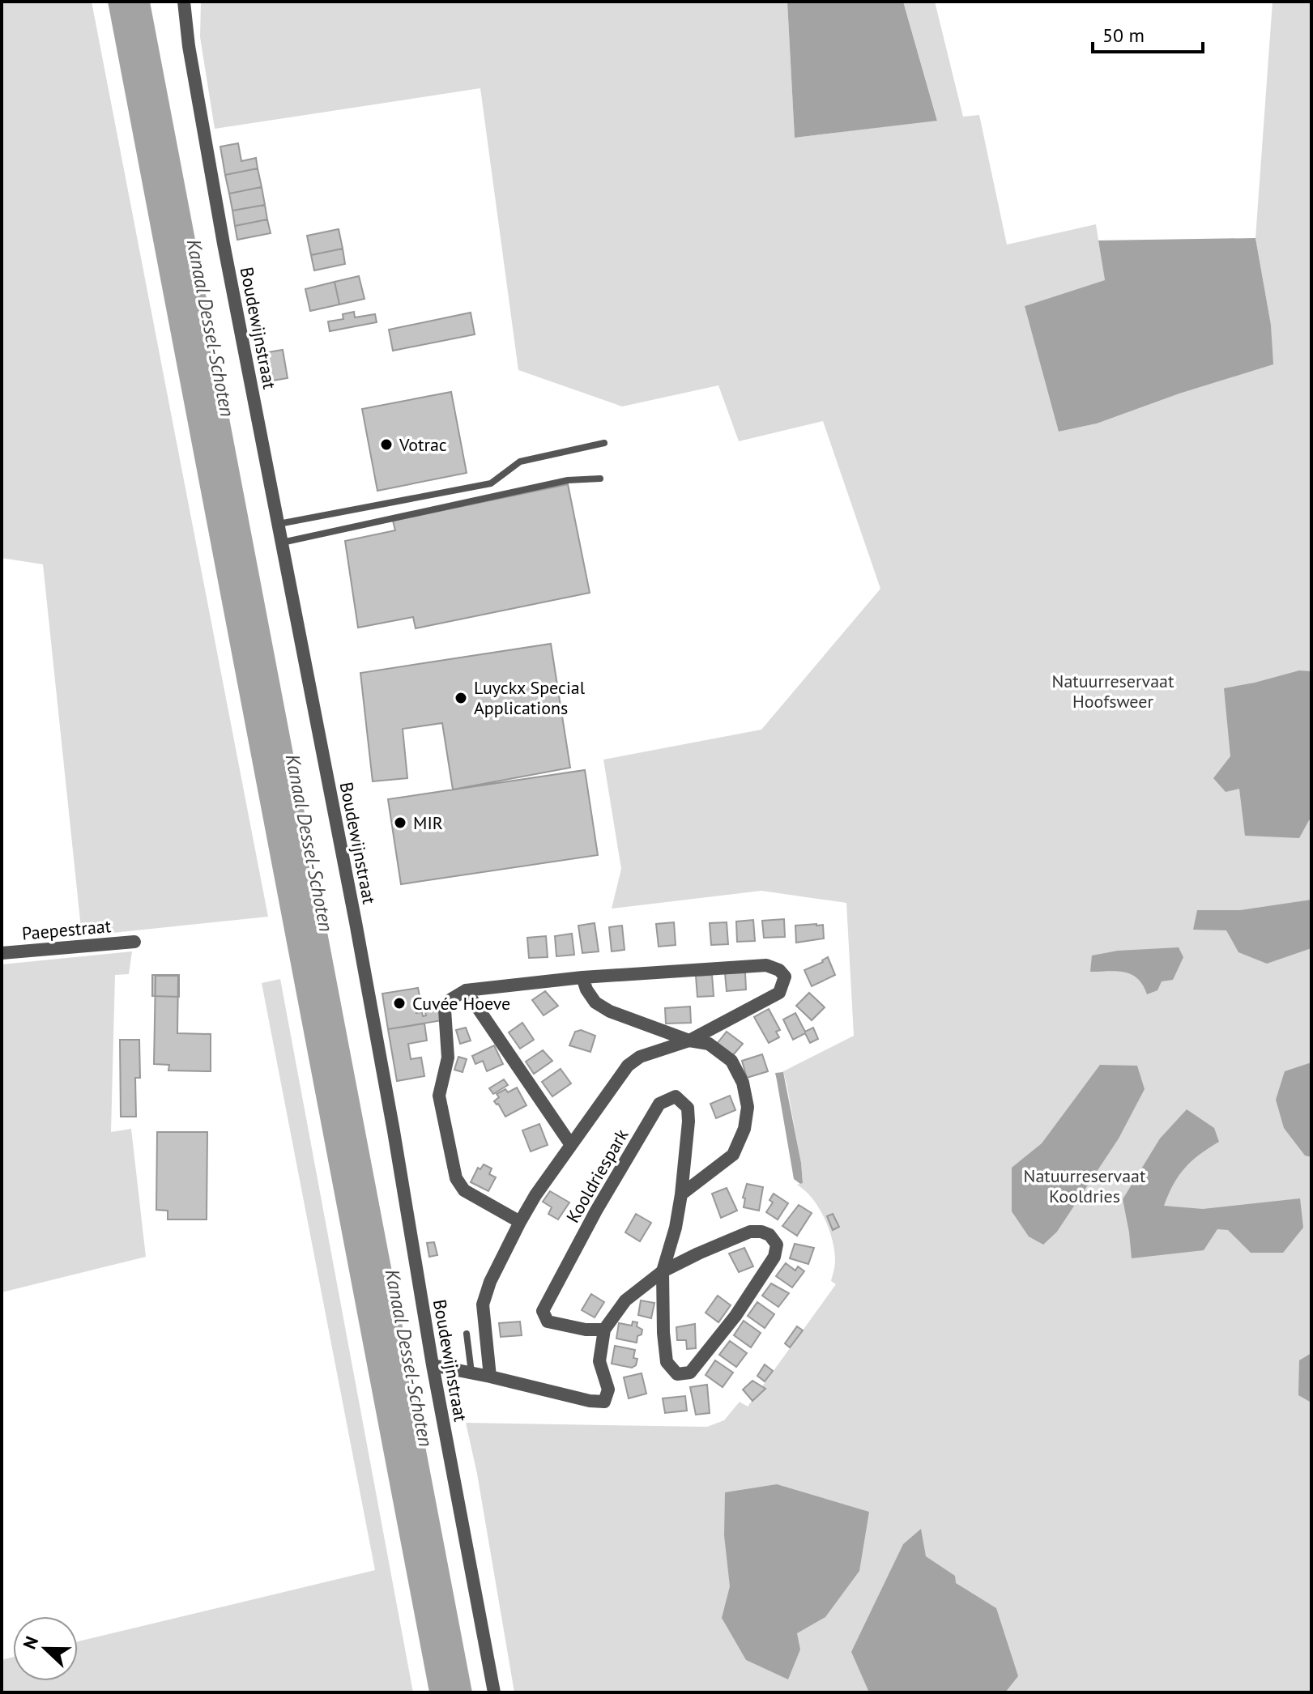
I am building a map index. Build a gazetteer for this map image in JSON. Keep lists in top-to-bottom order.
{
  "streets": {
    "street": ["Boudewijnstraat", "Paepestraat", "Kooldriespark"]
  },
  "crossings": [
    ["Boudewijnstraat", "Kooldriespark"]
  ],
  "water": ["Kanaal Dessel-Schoten"],
  "parks": ["Natuurreservaat Hoofsweer", "Natuurreservaat Kooldries"],
  "places": [
    "Votrac",
    "Luyckx Special Applications",
    "MIR",
    "Cuvée Hoeve"
  ],
  "scale_bar": "50 m",
  "north": "left"
}
